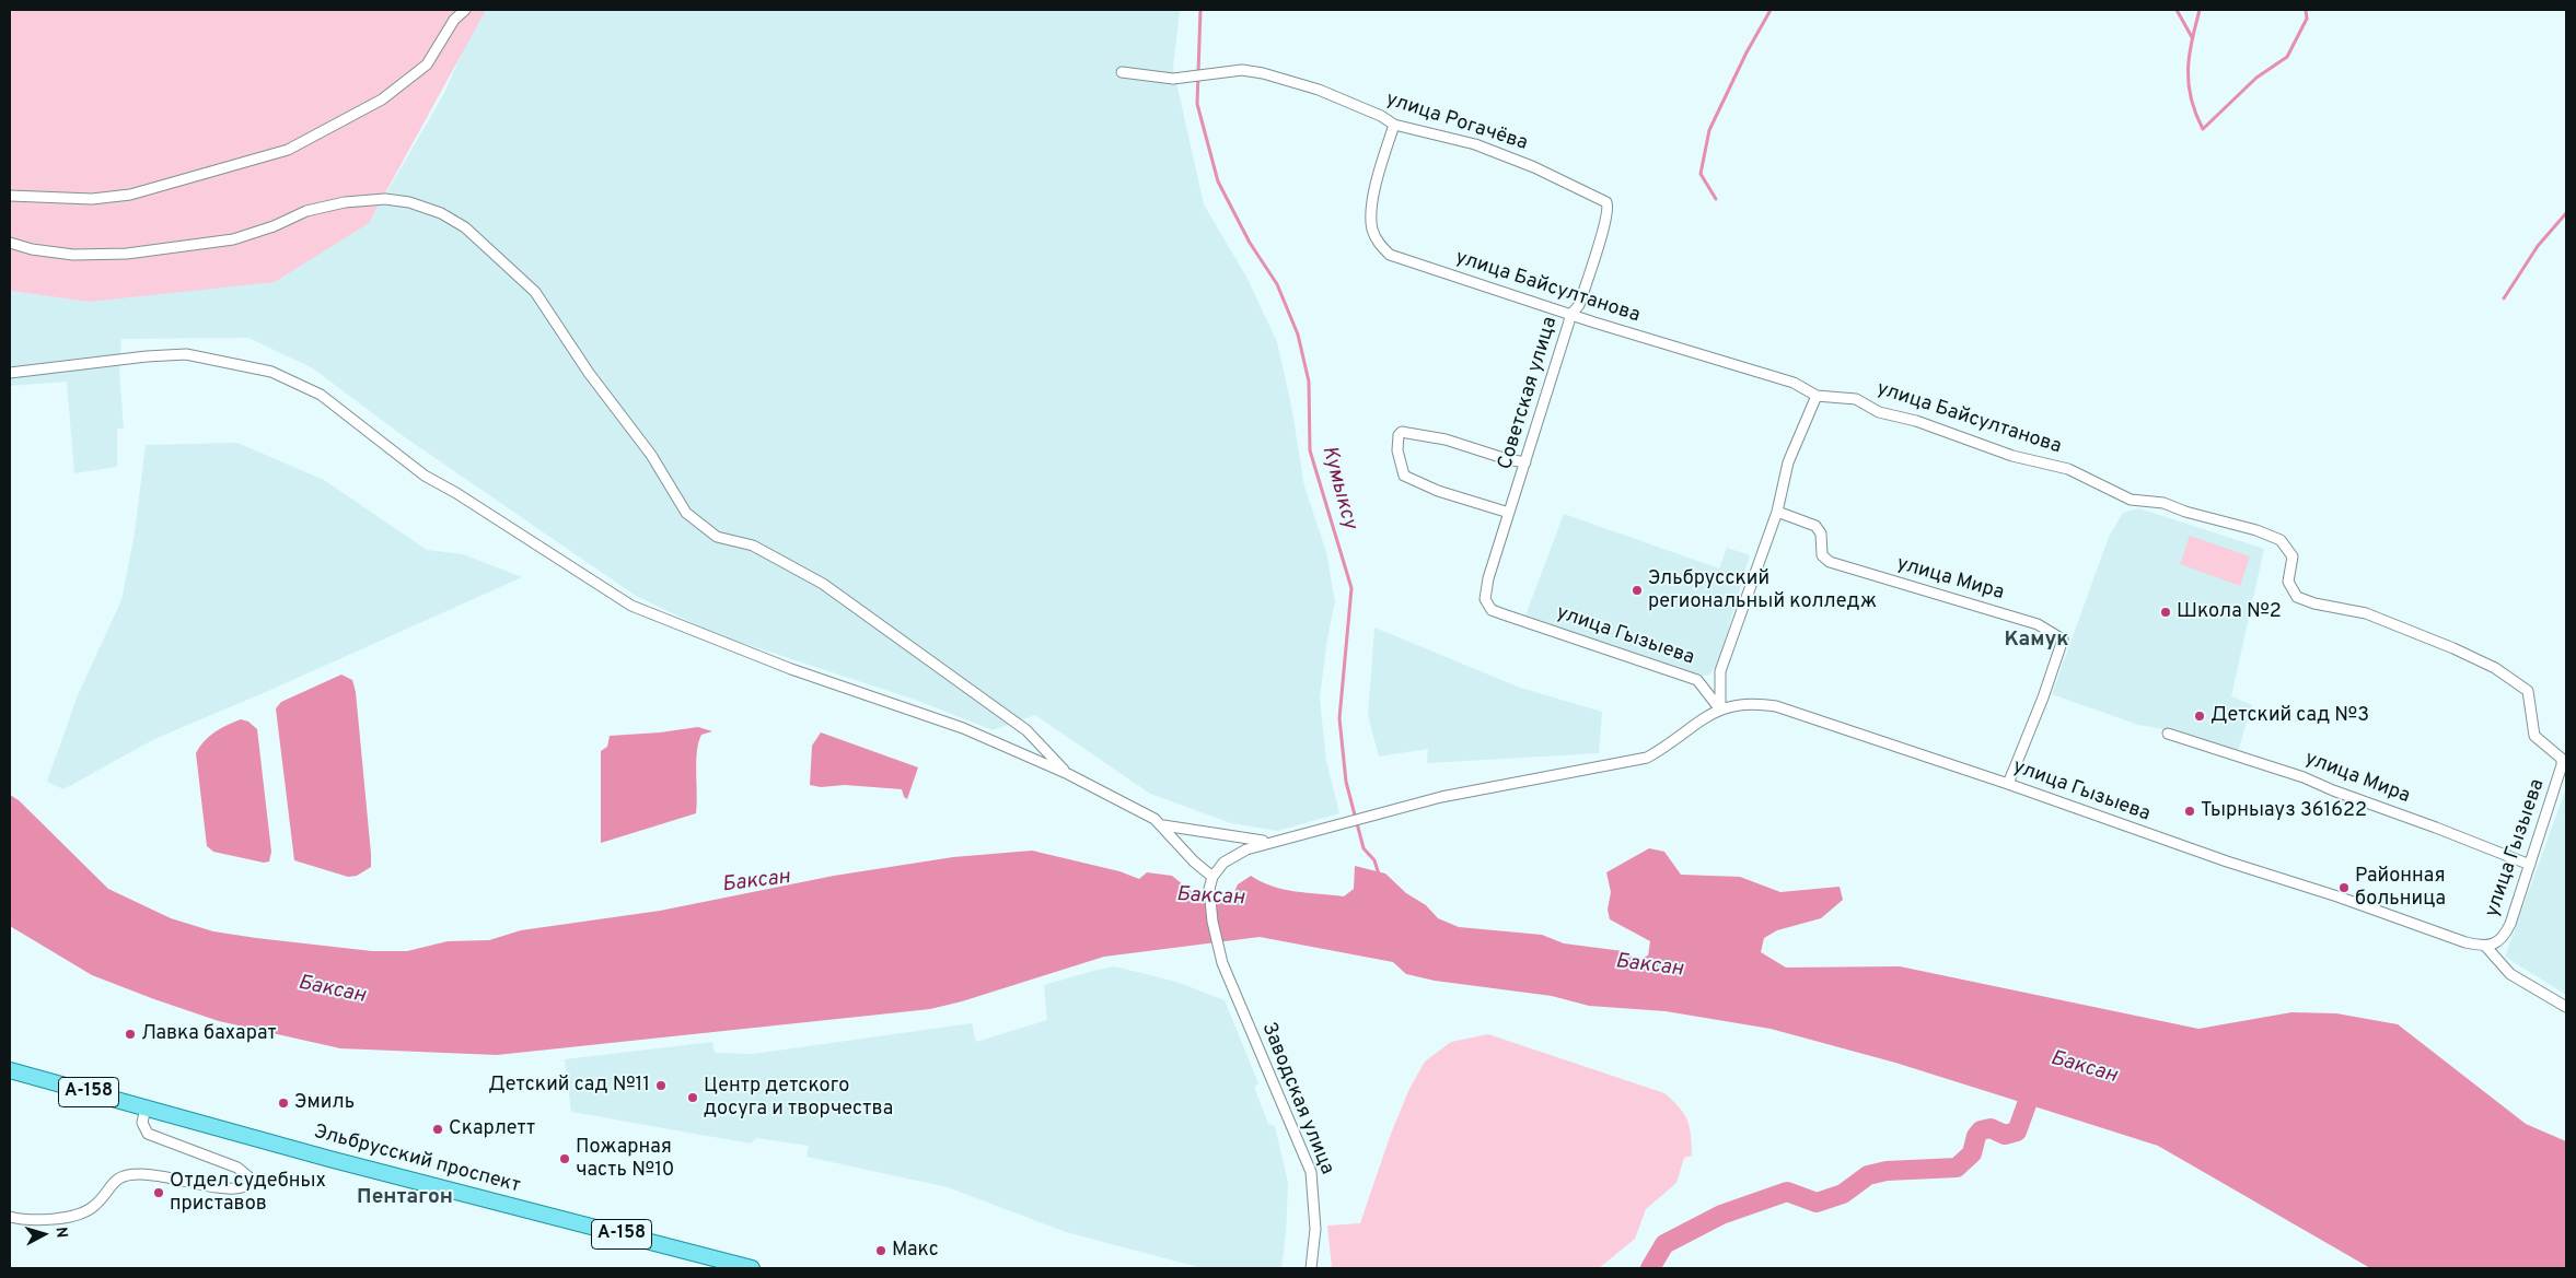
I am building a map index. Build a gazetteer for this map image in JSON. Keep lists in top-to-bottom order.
{
  "streets": {
    "main road": ["А-158", "Эльбрусский проспект"],
    "street": [
      "улица Рогачёва",
      "улица Байсултанова",
      "Советская улица",
      "улица Мира",
      "улица Гызыева",
      "Заводская улица"
    ]
  },
  "crossings": [
    ["улица Рогачёва", "улица Байсултанова"],
    ["улица Рогачёва", "Советская улица"],
    ["улица Байсултанова", "Советская улица"],
    ["улица Байсултанова", "улица Гызыева"],
    ["Советская улица", "улица Гызыева"],
    ["улица Мира", "улица Гызыева"]
  ],
  "districts": ["Камук", "Пентагон"],
  "water": ["Кумыксу", "Баксан"],
  "places": [
    "Эльбрусский региональный колледж",
    "Школа №2",
    "Детский сад №3",
    "Тырныауз 361622",
    "Районная больница",
    "Лавка бахарат",
    "Детский сад №11",
    "Центр детского досуга и творчества",
    "Эмиль",
    "Скарлетт",
    "Пожарная часть №10",
    "Отдел судебных приставов",
    "Макс"
  ],
  "north": "right"
}
